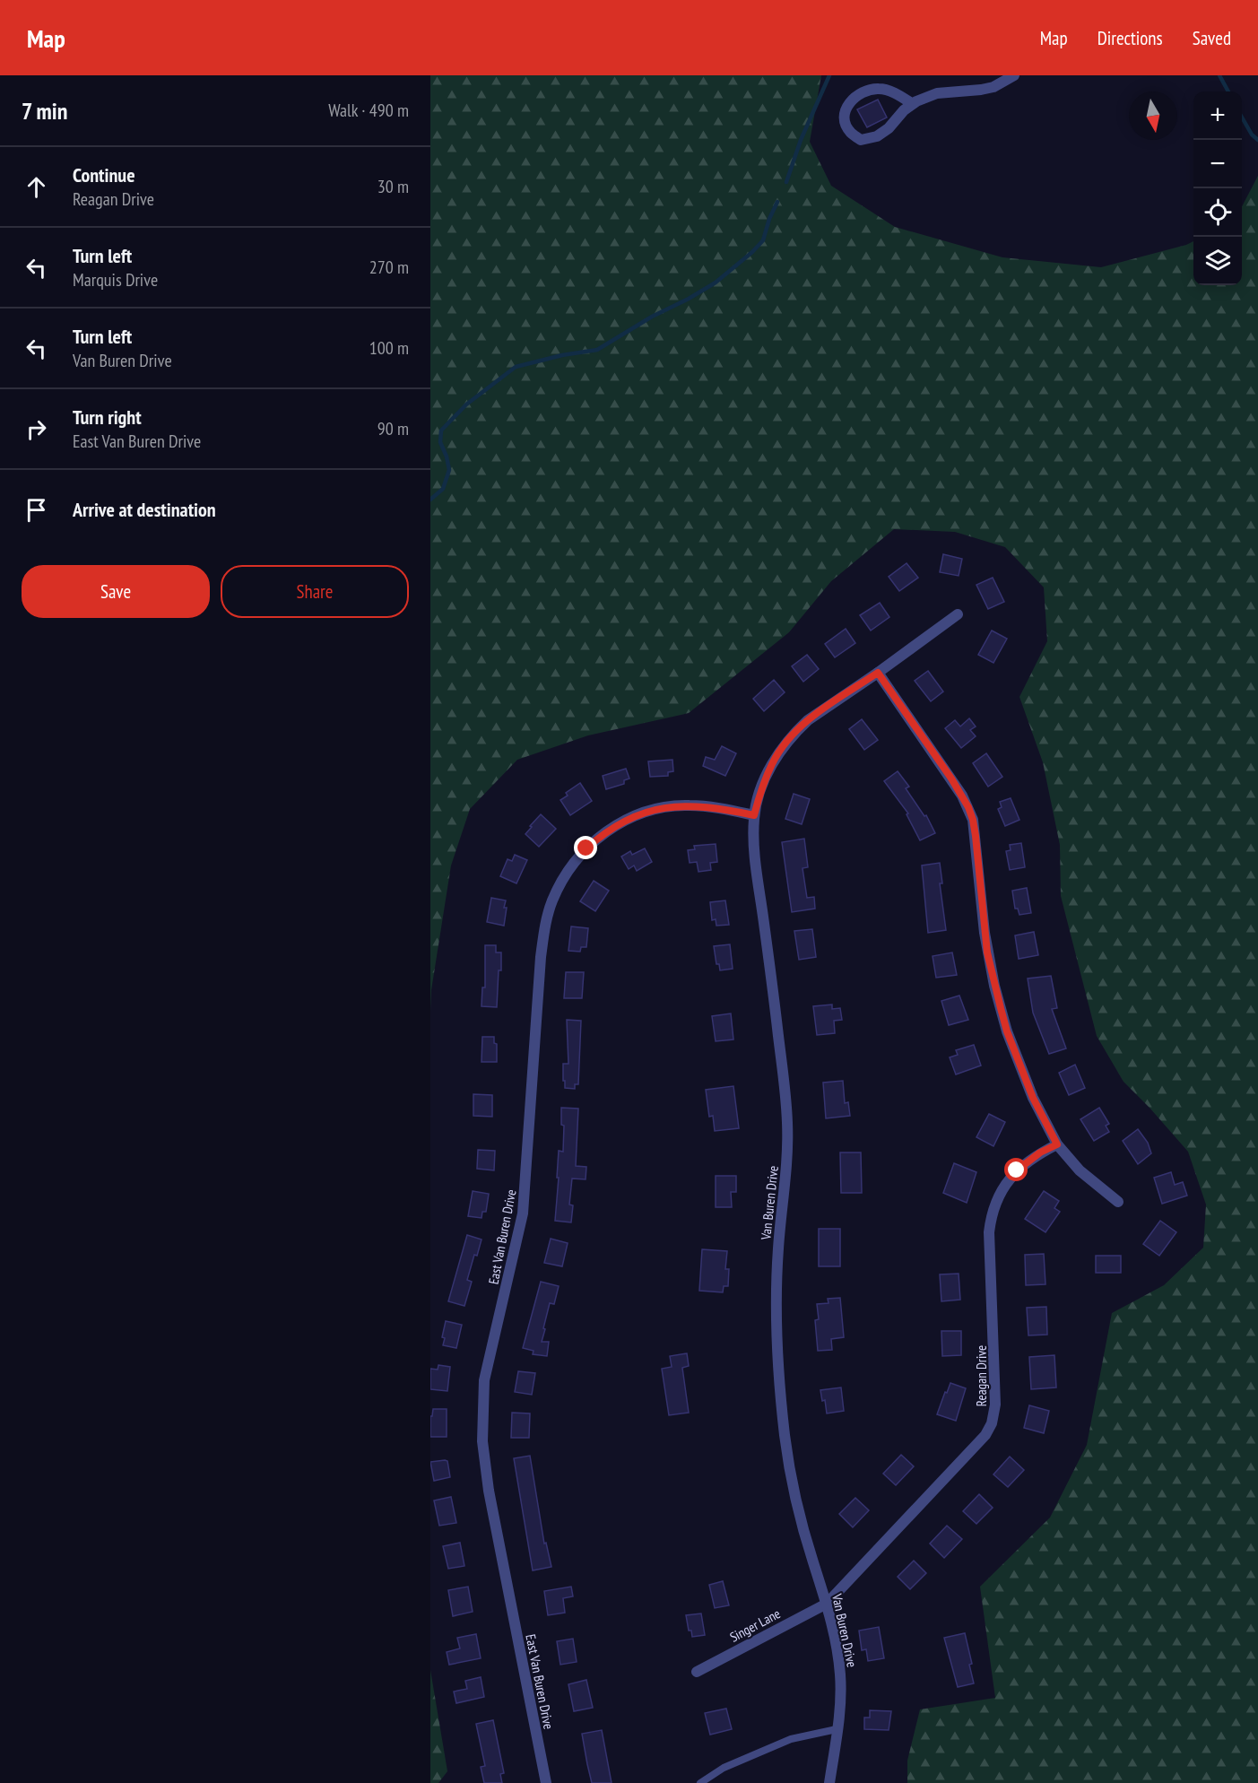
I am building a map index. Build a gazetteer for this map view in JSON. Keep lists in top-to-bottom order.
{
  "streets": {
    "street": [
      "Van Buren Drive",
      "East Van Buren Drive",
      "Reagan Drive",
      "Singer Lane"
    ]
  },
  "crossings": [
    ["Van Buren Drive", "East Van Buren Drive"],
    ["Van Buren Drive", "Reagan Drive"],
    ["Van Buren Drive", "Singer Lane"],
    ["Reagan Drive", "Singer Lane"]
  ],
  "north": "bottom",
  "page": {
    "header": "Map",
    "nav": ["Map", "Directions", "Saved"],
    "heading": ["7 min", "Walk · 490 m"],
    "map_buttons": ["+", "−"],
    "list": [
      ["Continue", "Reagan Drive", "30 m"],
      ["Turn left", "Marquis Drive", "270 m"],
      ["Turn left", "Van Buren Drive", "100 m"],
      ["Turn right", "East Van Buren Drive", "90 m"],
      "Arrive at destination"
    ],
    "buttons": ["Save", "Share"]
  }
}
